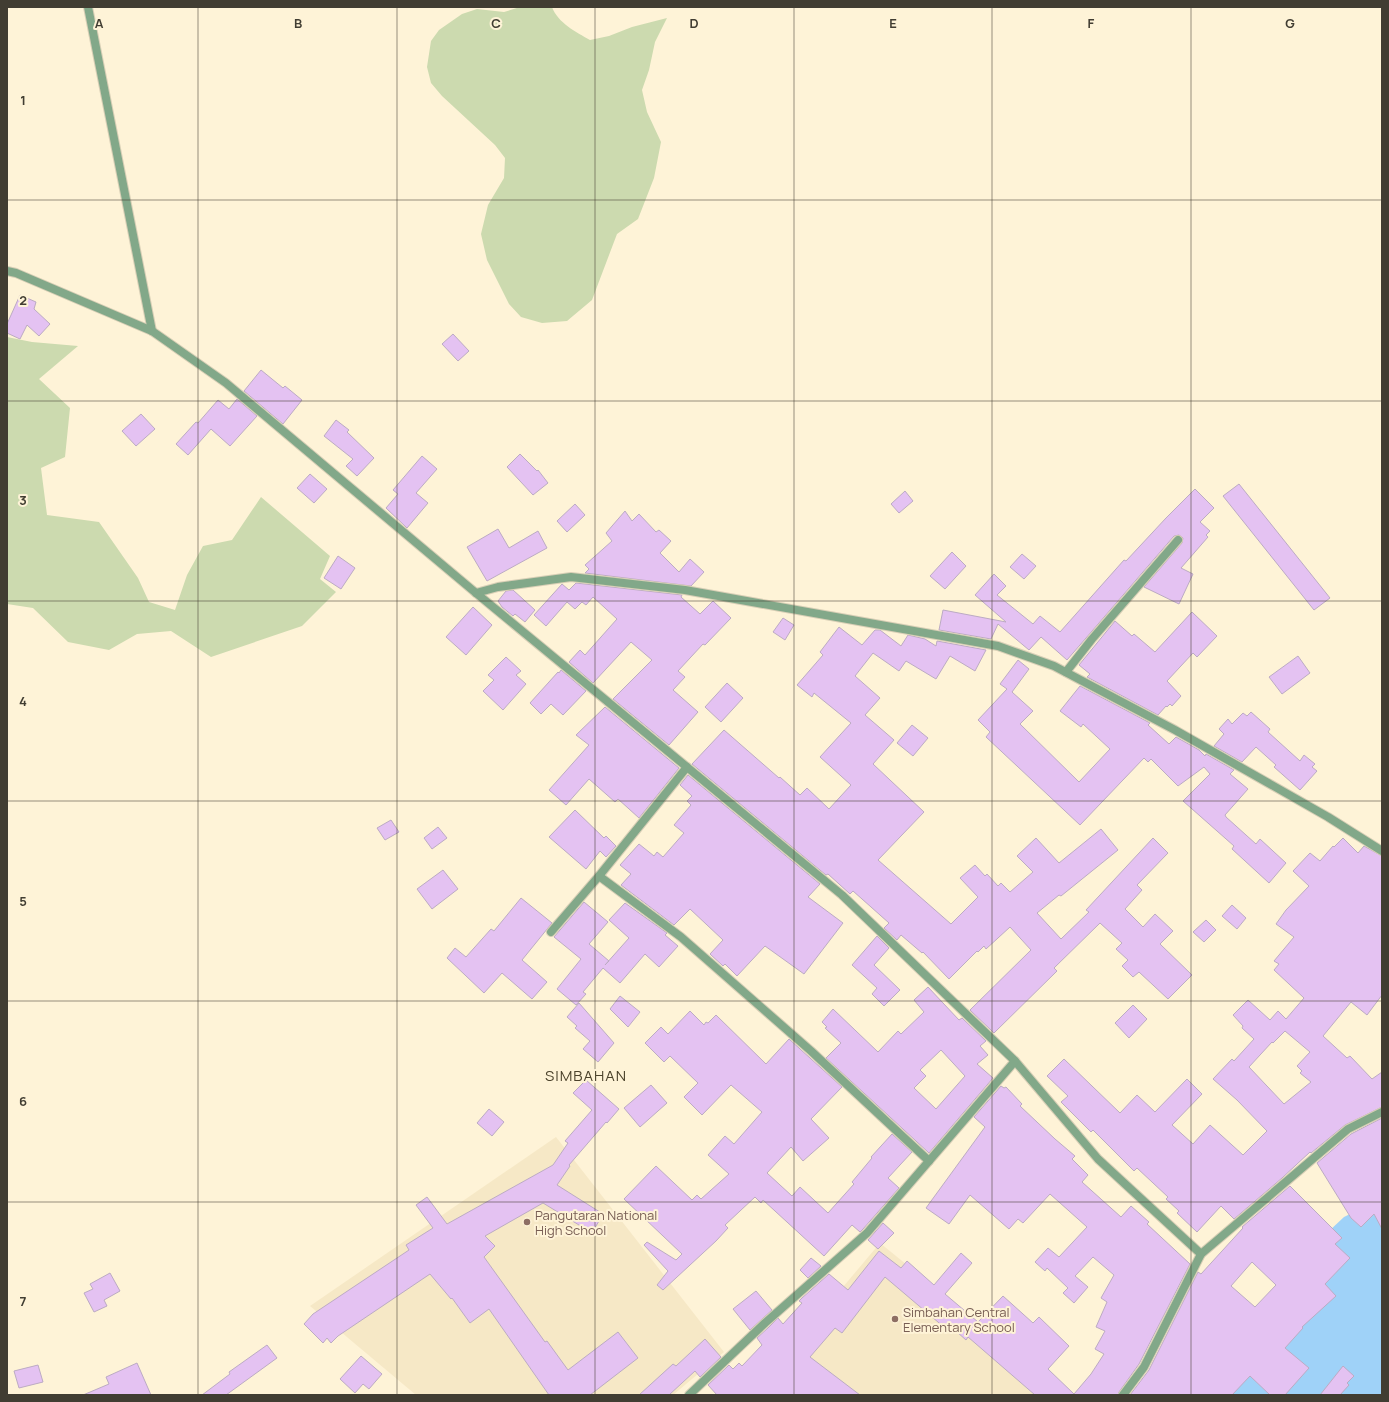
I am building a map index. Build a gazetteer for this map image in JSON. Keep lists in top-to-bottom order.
{
  "districts": ["SIMBAHAN"],
  "places": ["Pangutaran National High School", "Simbahan Central Elementary School"],
  "grid": {
    "columns": [
      "A",
      "B",
      "C",
      "D",
      "E",
      "F",
      "G"
    ],
    "rows": [
      "1",
      "2",
      "3",
      "4",
      "5",
      "6",
      "7"
    ]
  }
}
